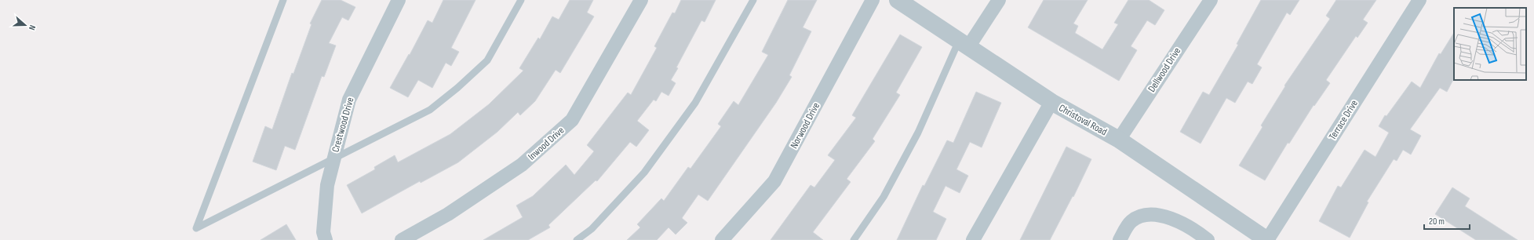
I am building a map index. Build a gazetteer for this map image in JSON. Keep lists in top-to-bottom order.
{
  "streets": {
    "street": [
      "Dellwood Drive",
      "Christoval Road",
      "Terrace Drive",
      "Crestwood Drive",
      "Norwood Drive",
      "Inwood Drive"
    ]
  },
  "crossings": [
    ["Dellwood Drive", "Christoval Road"],
    ["Christoval Road", "Terrace Drive"]
  ],
  "scale_bar": "20 m",
  "north": "right"
}
